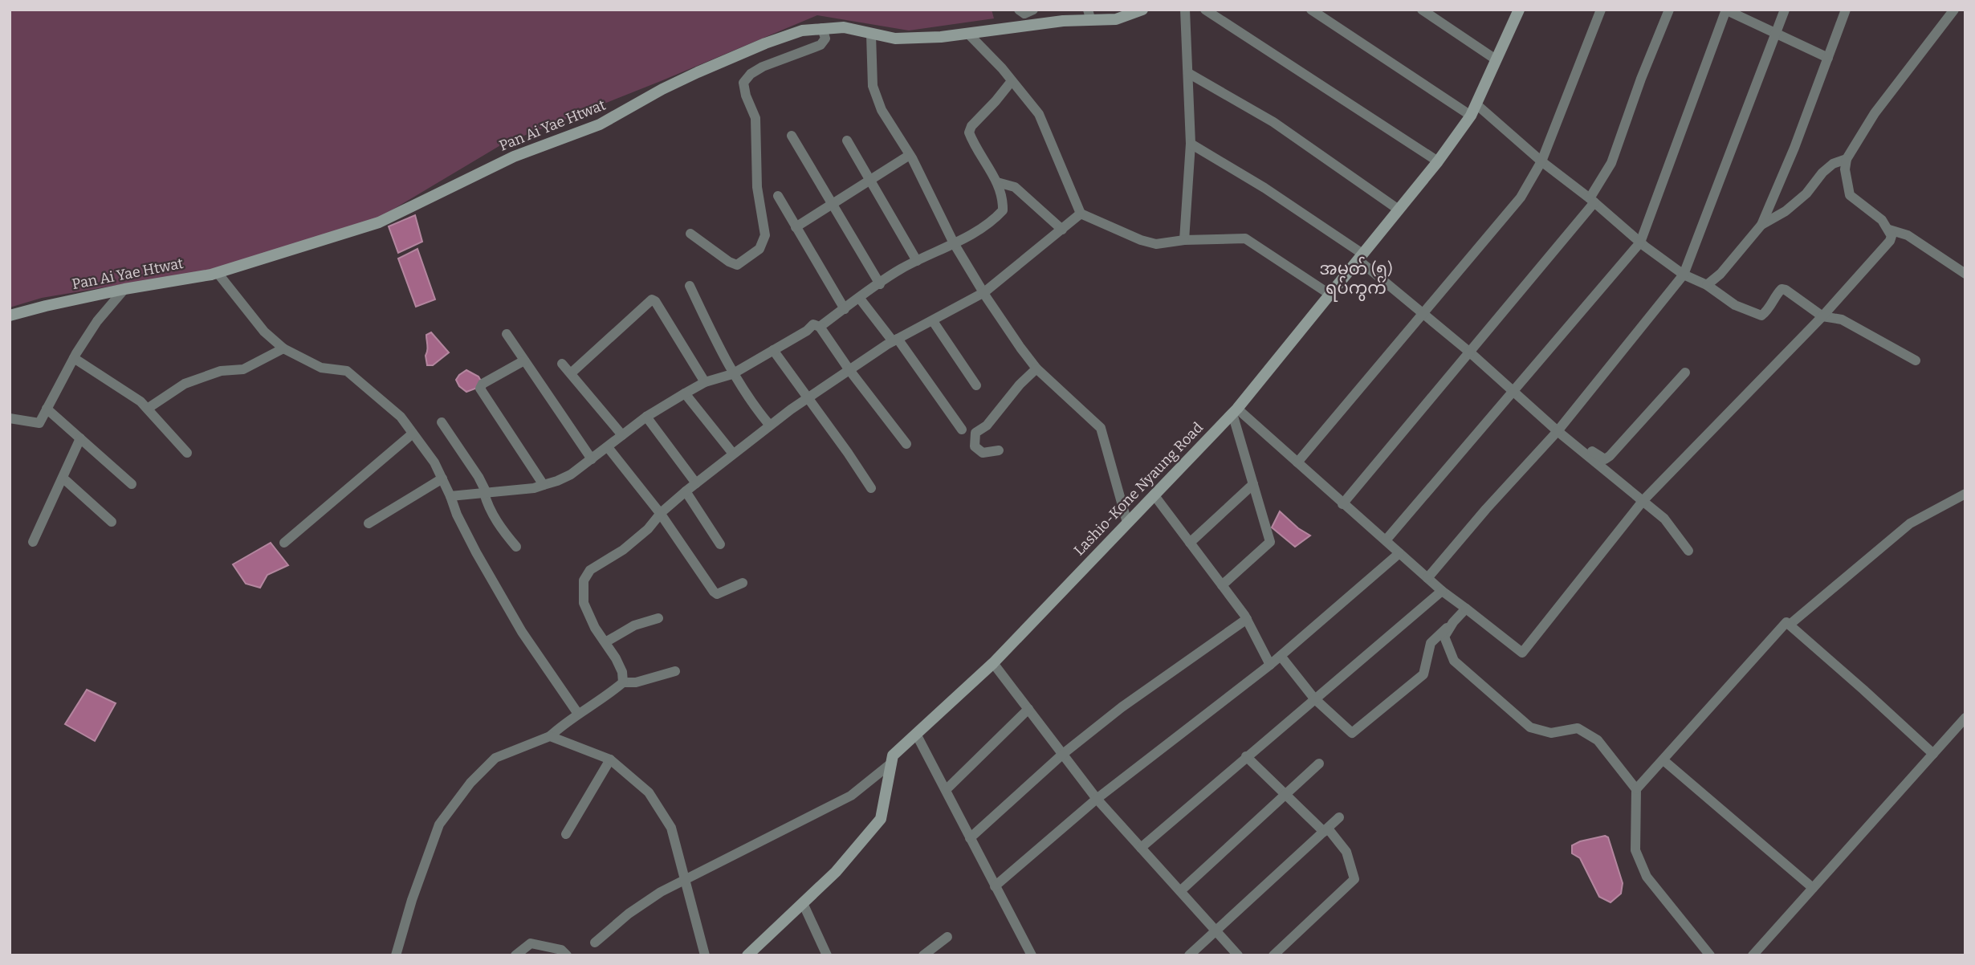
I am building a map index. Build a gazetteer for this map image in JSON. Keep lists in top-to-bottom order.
{
  "streets": {
    "main road": ["Pan Ai Yae Htwat", "Lashio-Kone Nyaung Road"]
  },
  "districts": ["အမှတ် (၅) ရပ်ကွက်"]
}
